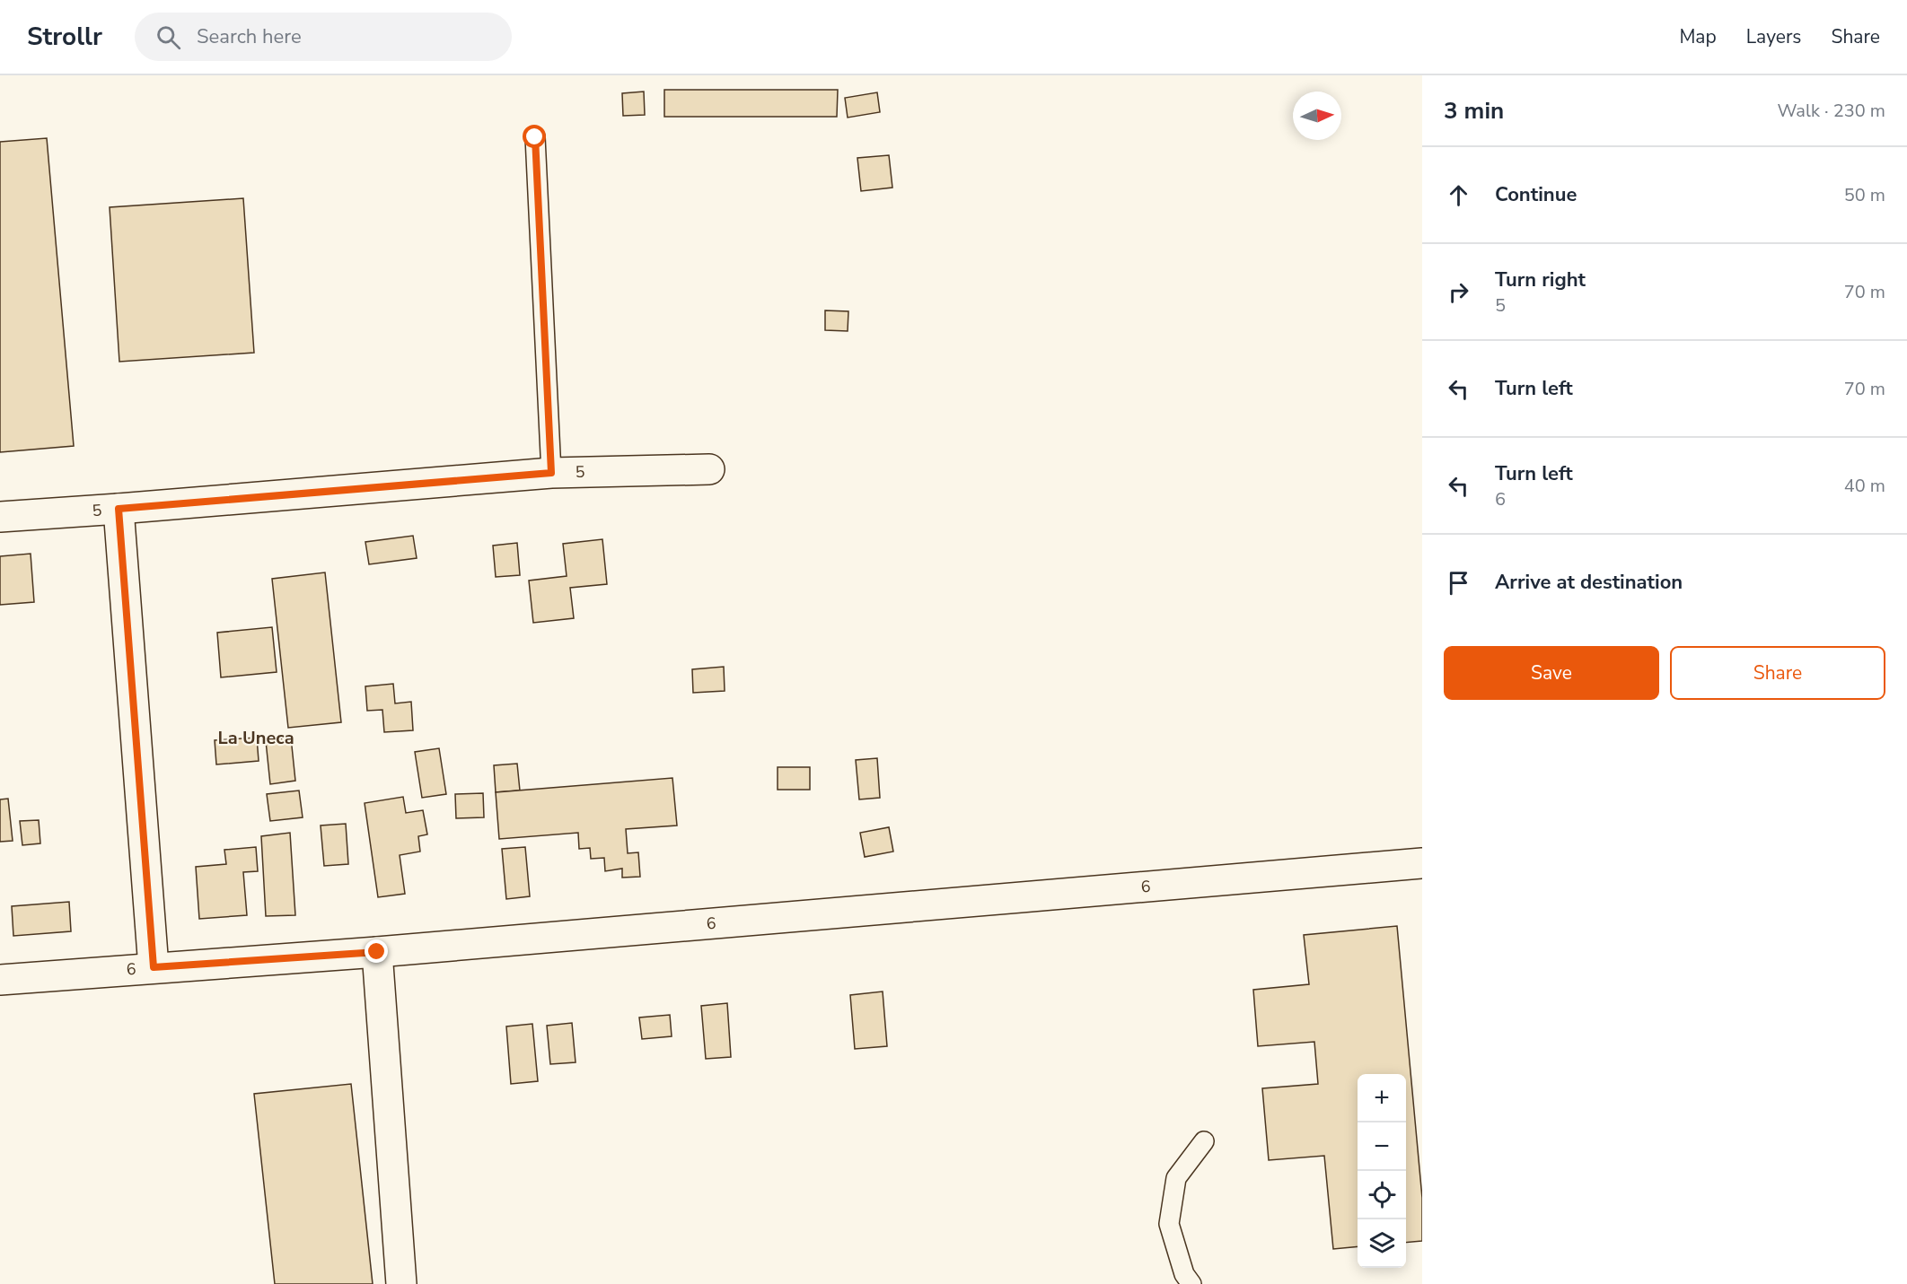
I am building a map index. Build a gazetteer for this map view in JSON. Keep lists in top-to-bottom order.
{
  "streets": {
    "street": ["5", "6"]
  },
  "districts": ["La Uneca"],
  "north": "right",
  "page": {
    "header": "Strollr",
    "search": "Search here",
    "nav": ["Map", "Layers", "Share"],
    "heading": ["3 min", "Walk · 230 m"],
    "list": [
      ["Continue", "50 m"],
      ["Turn right", "5", "70 m"],
      ["Turn left", "70 m"],
      ["Turn left", "6", "40 m"],
      "Arrive at destination"
    ],
    "buttons": ["Save", "Share"],
    "map_buttons": ["+", "−"]
  }
}
